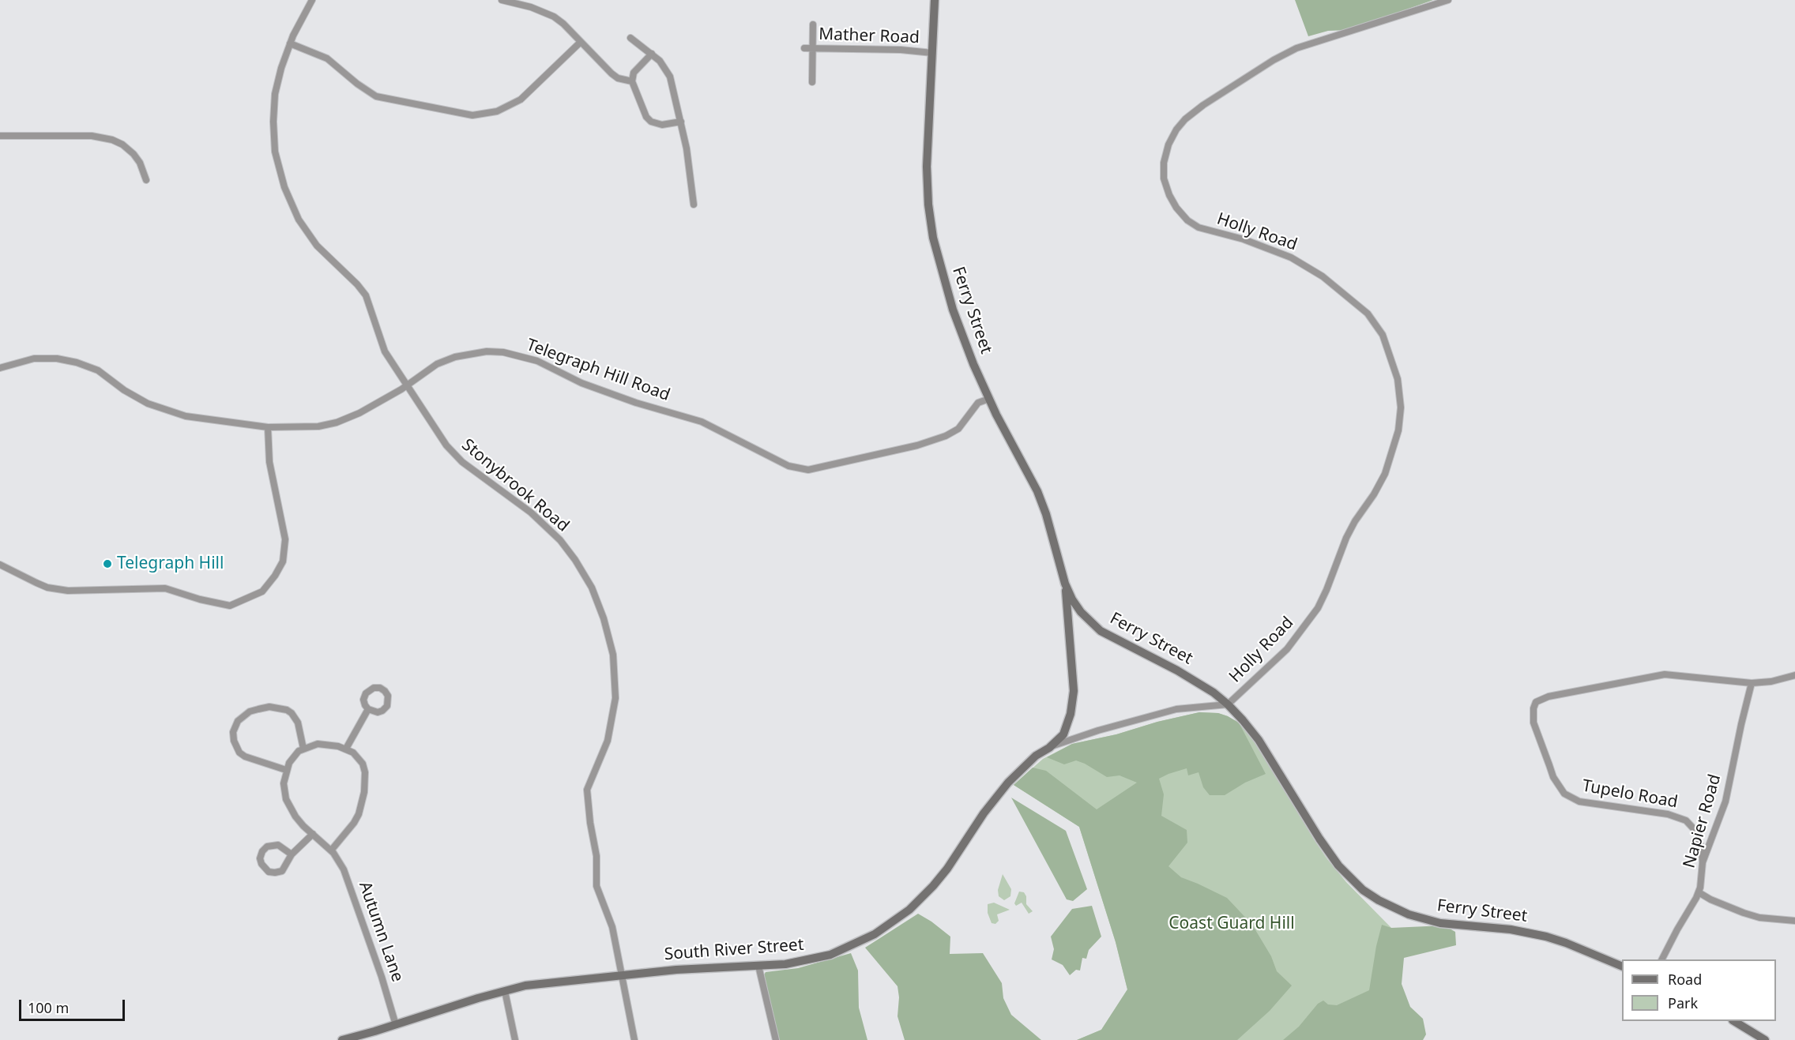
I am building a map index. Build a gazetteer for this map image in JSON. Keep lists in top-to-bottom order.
{
  "streets": {
    "street": [
      "Mather Road",
      "Holly Road",
      "Ferry Street",
      "Telegraph Hill Road",
      "Stonybrook Road",
      "Tupelo Road",
      "Napier Road",
      "Autumn Lane",
      "South River Street"
    ]
  },
  "crossings": [
    ["Mather Road", "Ferry Street"],
    ["Holly Road", "Ferry Street"],
    ["Holly Road", "South River Street"],
    ["Ferry Street", "Telegraph Hill Road"],
    ["Ferry Street", "South River Street"],
    ["Telegraph Hill Road", "Stonybrook Road"],
    ["Stonybrook Road", "South River Street"],
    ["Tupelo Road", "Napier Road"],
    ["Autumn Lane", "South River Street"]
  ],
  "parks": ["Coast Guard Hill"],
  "places": ["Telegraph Hill"],
  "legend": ["Road", "Park"],
  "scale_bar": "100 m"
}
